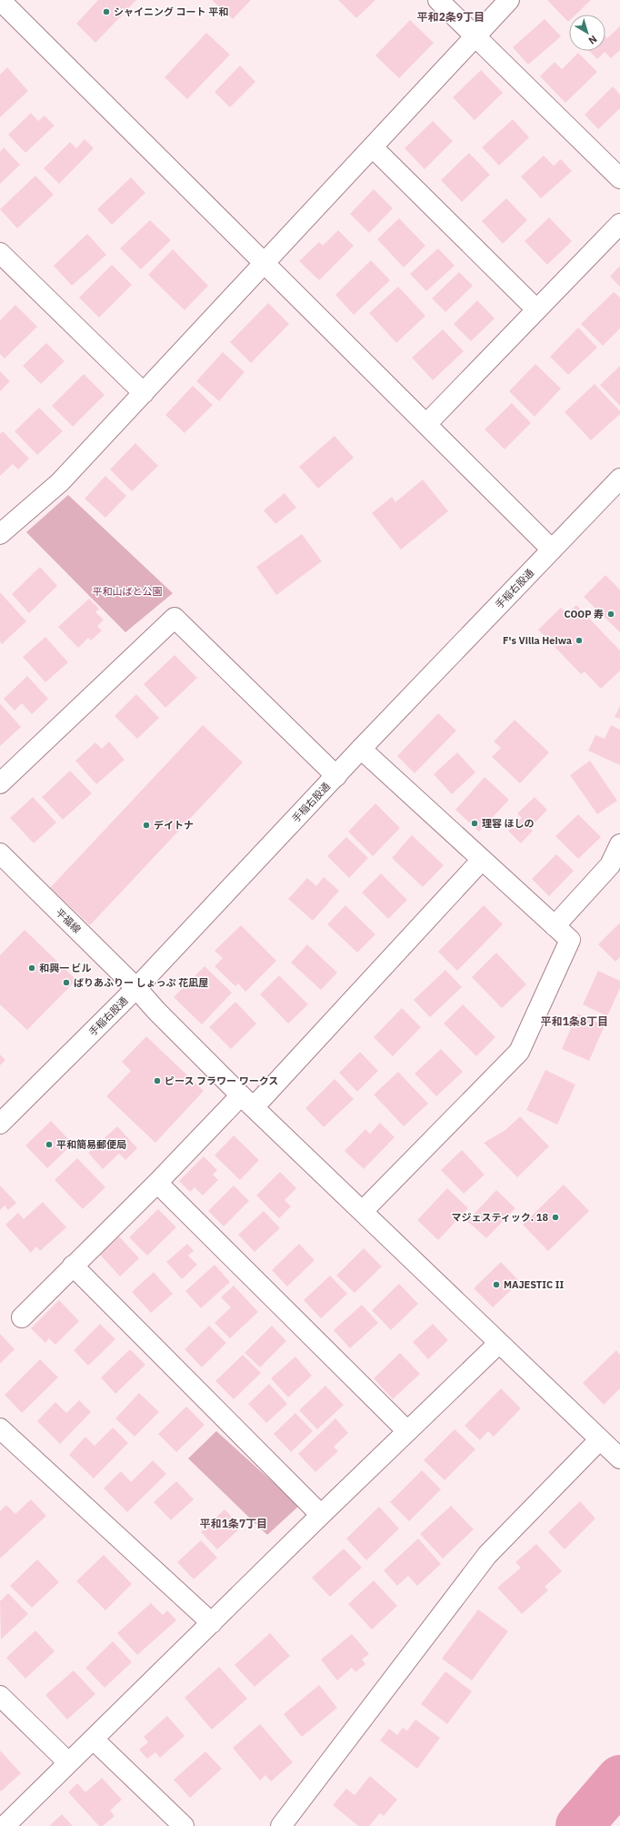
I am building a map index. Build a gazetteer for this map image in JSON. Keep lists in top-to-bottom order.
{
  "streets": {
    "street": ["手稲右股通", "平福線"]
  },
  "crossings": [
    ["手稲右股通", "平福線"]
  ],
  "districts": ["平和2条9丁目", "平和1条8丁目", "平和1条7丁目"],
  "parks": ["平和山ばと公園"],
  "places": [
    "シャイニング コート 平和",
    "COOP 寿",
    "F's Villa Heiwa",
    "理容 ほしの",
    "デイトナ",
    "和興一 ビル",
    "ばりあふりー しょっぷ 花凪屋",
    "ピース フラワー ワークス",
    "平和簡易郵便局",
    "マジェスティック. 18",
    "MAJESTIC II"
  ],
  "north": "bottom right"
}
